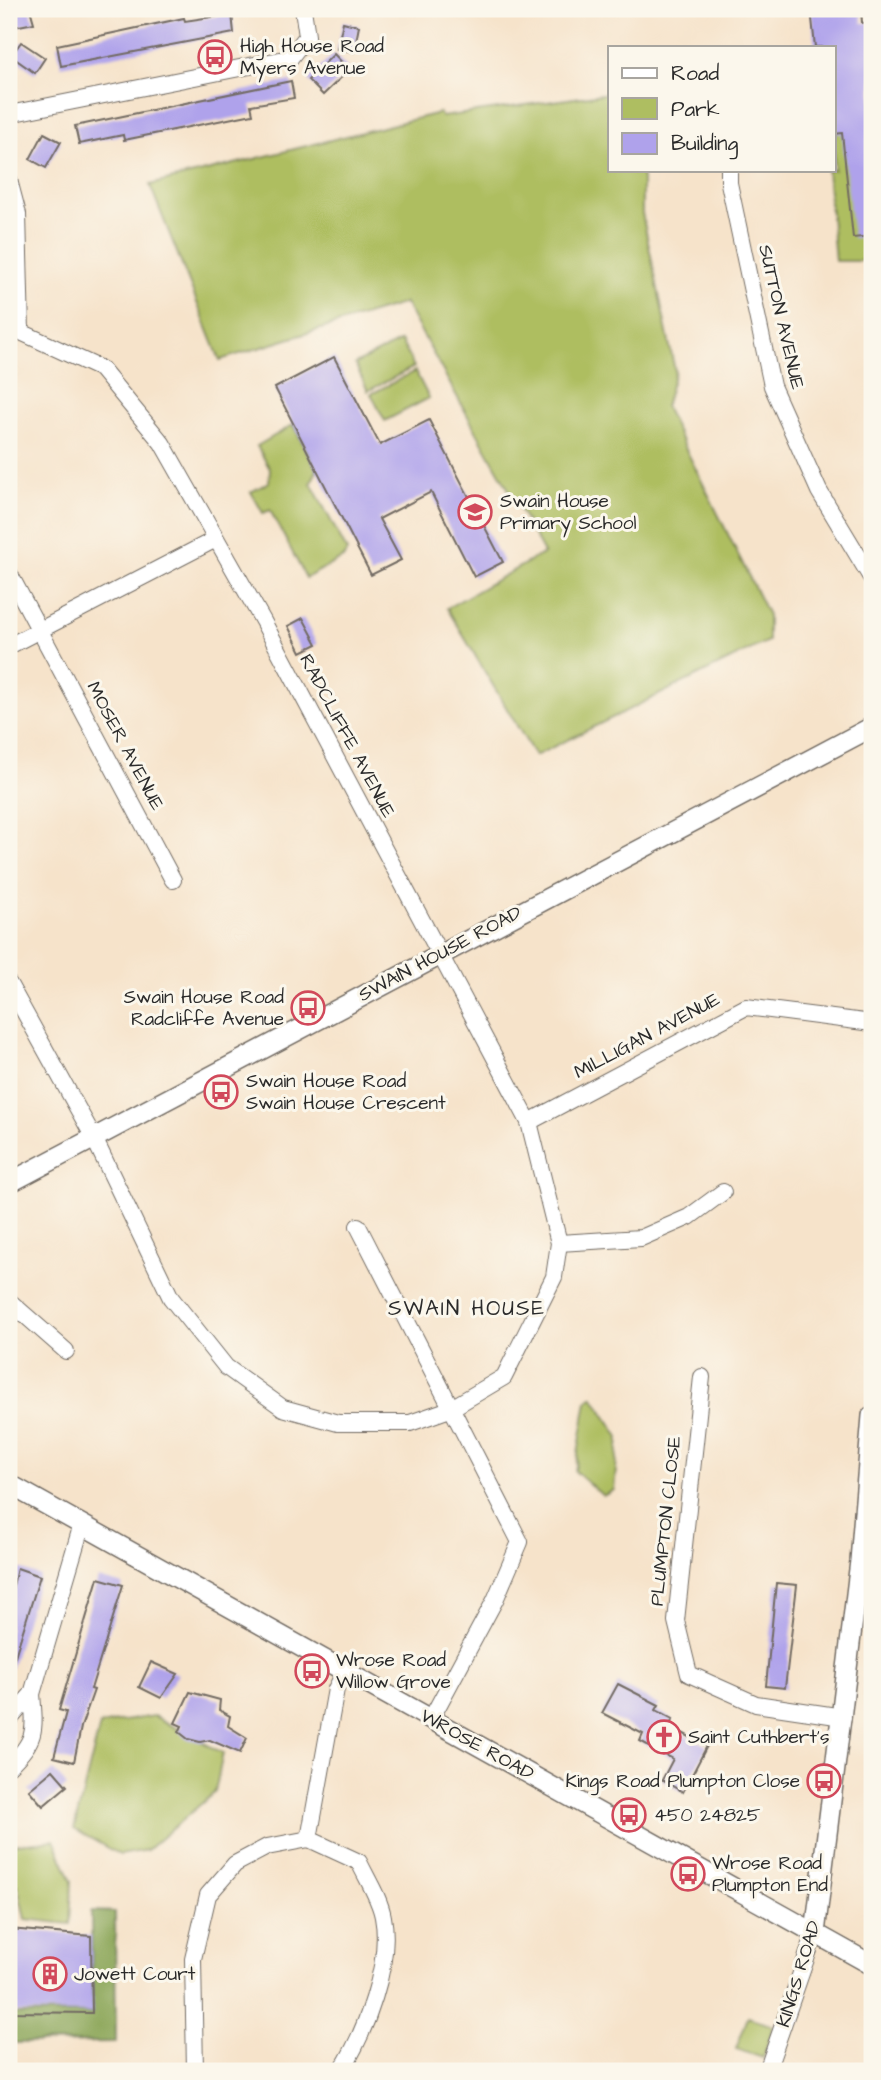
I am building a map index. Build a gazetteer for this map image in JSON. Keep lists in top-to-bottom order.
{
  "streets": {
    "street": [
      "SUTTON AVENUE",
      "RADCLIFFE AVENUE",
      "MOSER AVENUE",
      "SWAIN HOUSE ROAD",
      "MILLIGAN AVENUE",
      "PLUMPTON CLOSE",
      "WROSE ROAD",
      "KINGS ROAD"
    ]
  },
  "crossings": [
    ["RADCLIFFE AVENUE", "SWAIN HOUSE ROAD"],
    ["RADCLIFFE AVENUE", "MILLIGAN AVENUE"],
    ["PLUMPTON CLOSE", "KINGS ROAD"],
    ["WROSE ROAD", "KINGS ROAD"]
  ],
  "districts": ["SWAIN HOUSE"],
  "places": {
    "bus stop": [
      "High House Road Myers Avenue",
      "Swain House Road Radcliffe Avenue",
      "Swain House Road Swain House Crescent",
      "Wrose Road Willow Grove",
      "Kings Road Plumpton Close",
      "450 24825",
      "Wrose Road Plumpton End"
    ],
    "school or university": ["Swain House Primary School"],
    "church": ["Saint Cuthbert's"],
    "building": ["Jowett Court"]
  },
  "legend": ["Road", "Park", "Building"]
}
